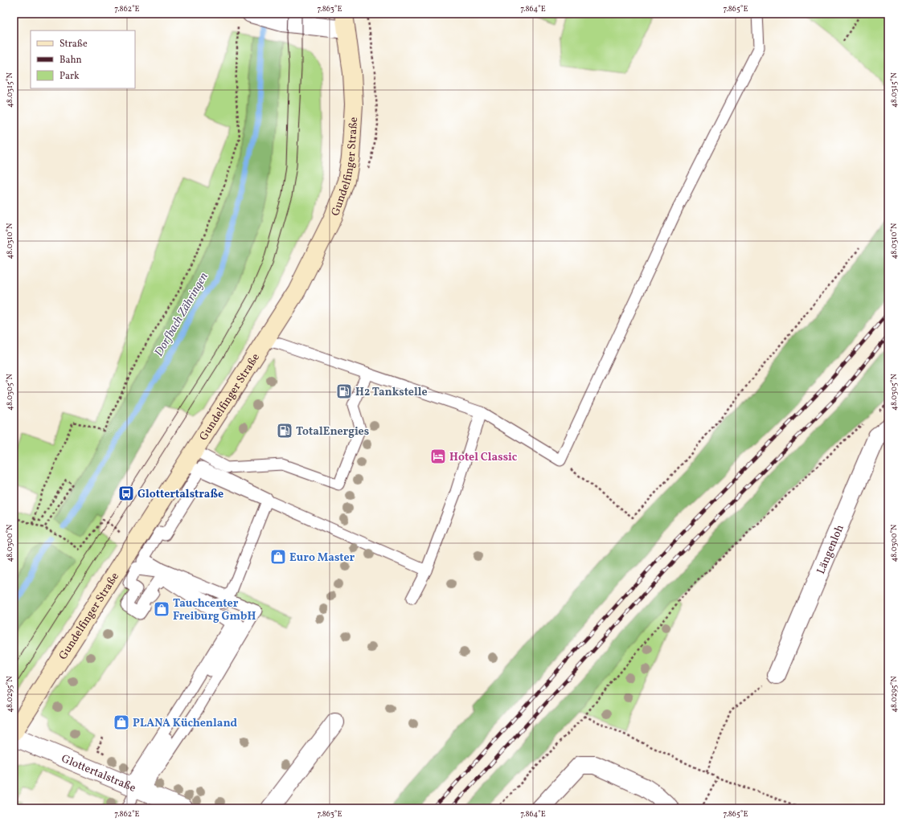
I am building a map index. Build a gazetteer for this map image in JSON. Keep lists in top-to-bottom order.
{
  "streets": {
    "street": ["Gundelfinger Straße", "Längenloh", "Glottertalstraße"]
  },
  "water": ["Dorfbach Zähringen"],
  "places": {
    "fuel station": ["H2 Tankstelle", "TotalEnergies"],
    "hotel": ["Hotel Classic"],
    "bus stop": ["Glottertalstraße"],
    "shop": ["Euro Master", "Tauchcenter Freiburg GmbH", "PLANA Küchenland"]
  },
  "legend": ["Straße", "Bahn", "Park"],
  "coordinates": [
    "7.862°E",
    "7.863°E",
    "7.864°E",
    "7.865°E",
    "48.0315°N",
    "48.0310°N",
    "48.0305°N",
    "48.0300°N",
    "48.0295°N"
  ]
}
